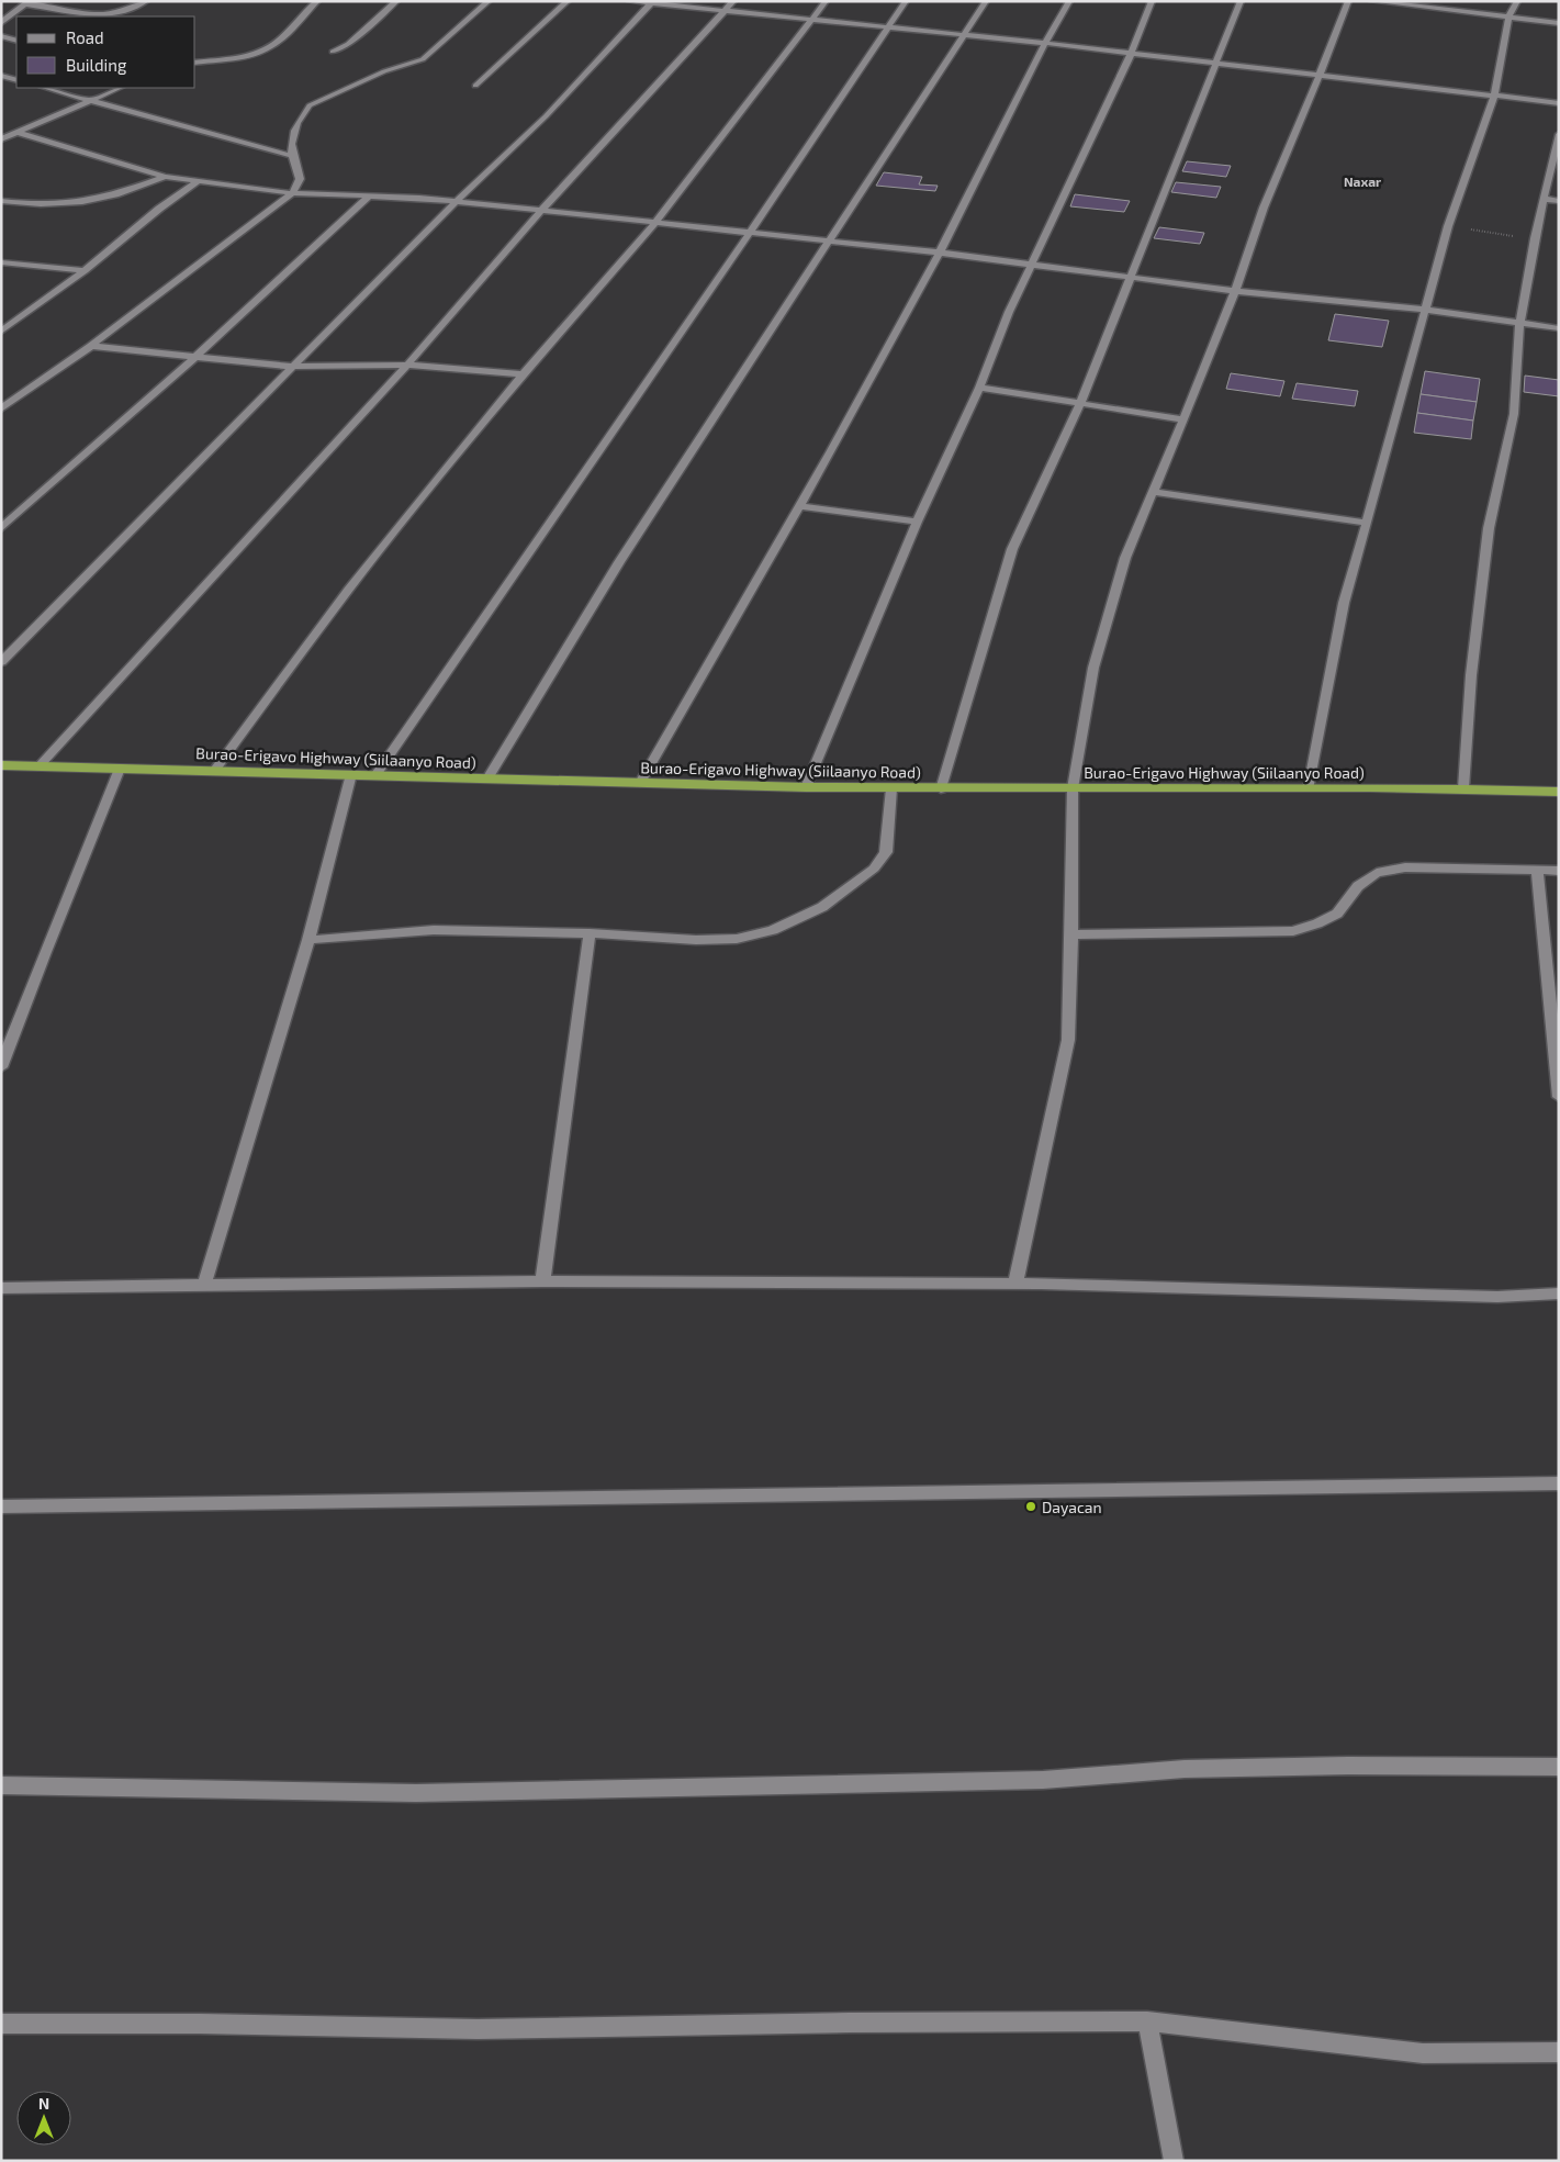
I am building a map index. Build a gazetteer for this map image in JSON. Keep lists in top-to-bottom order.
{
  "streets": {
    "highway": ["Burao-Erigavo Highway (Siilaanyo Road)"]
  },
  "districts": ["Naxar"],
  "places": ["Dayacan"],
  "legend": ["Road", "Building"],
  "north": "top"
}
